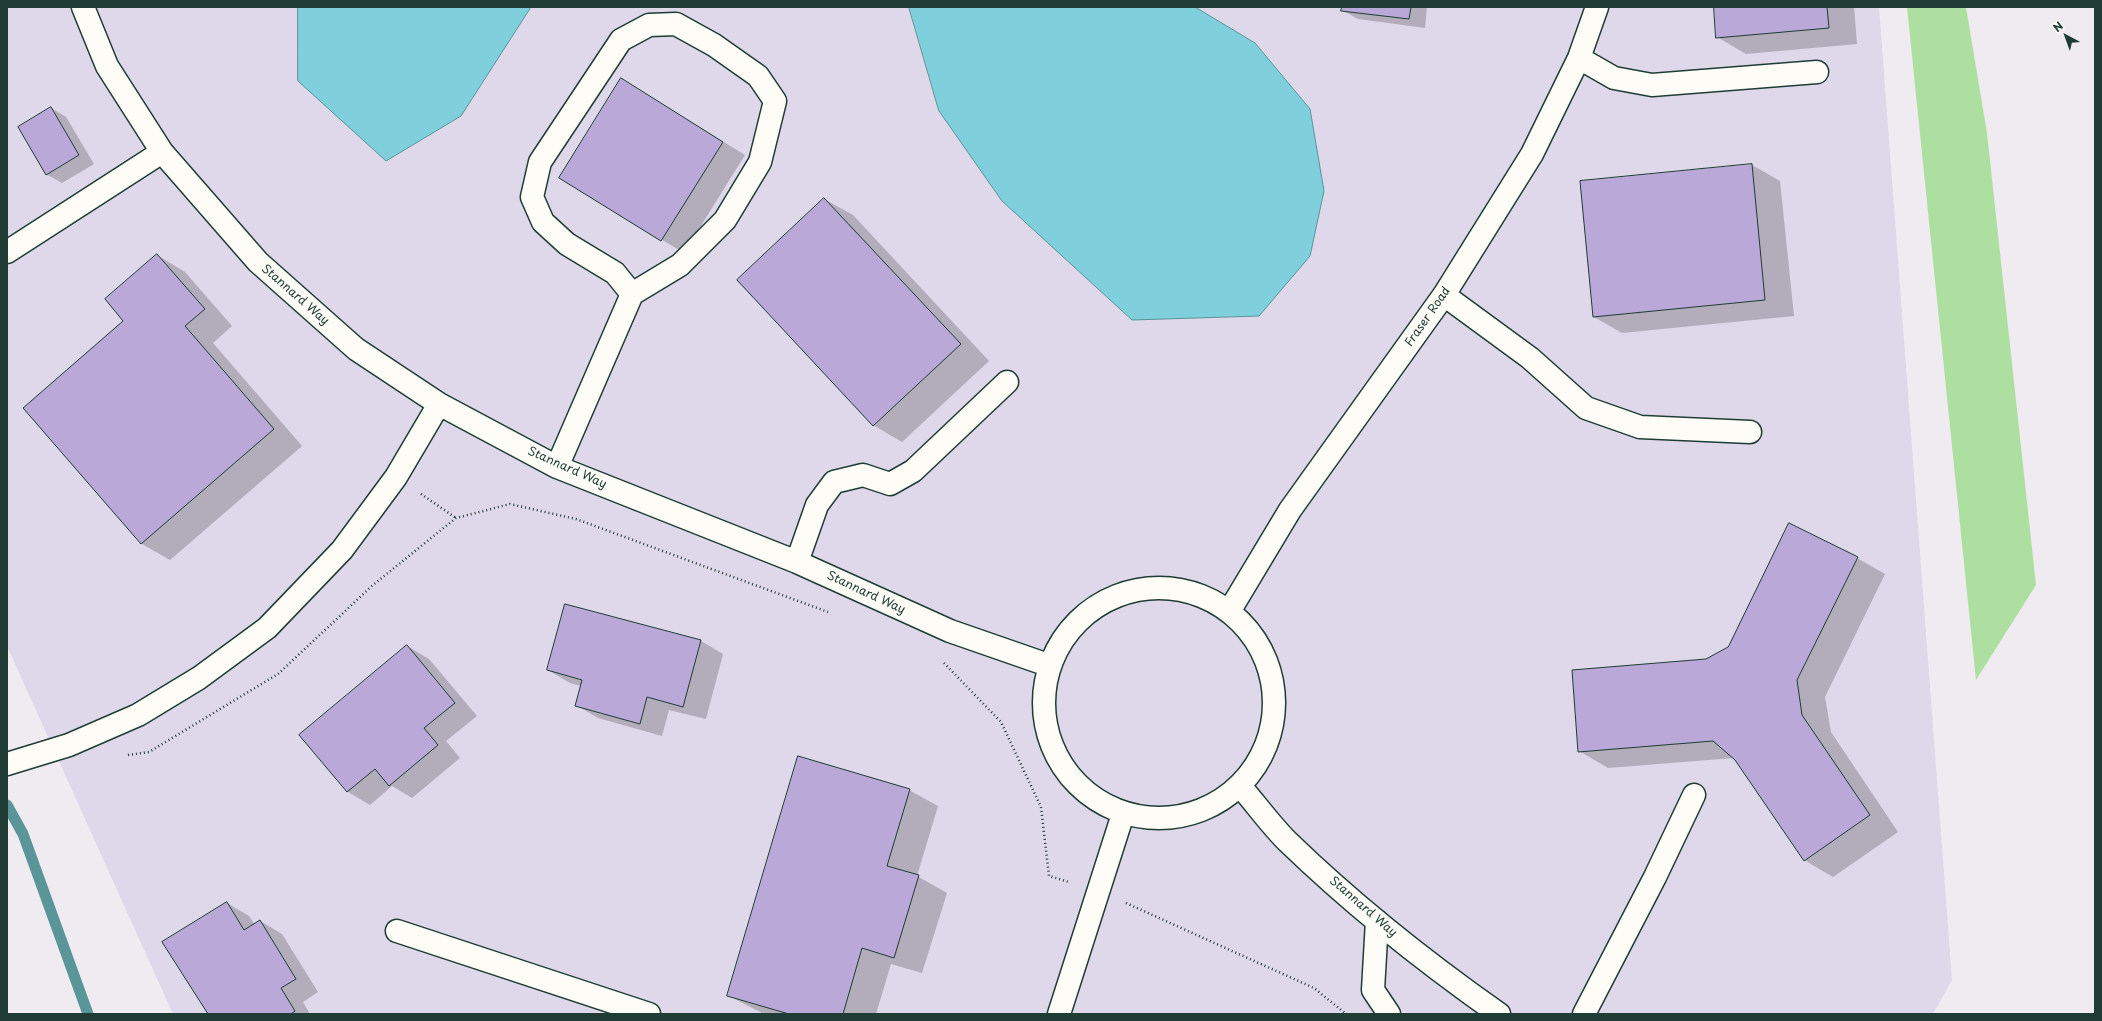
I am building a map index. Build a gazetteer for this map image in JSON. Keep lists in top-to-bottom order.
{
  "streets": {
    "street": ["Stannard Way", "Fraser Road"]
  },
  "north": "top left"
}
